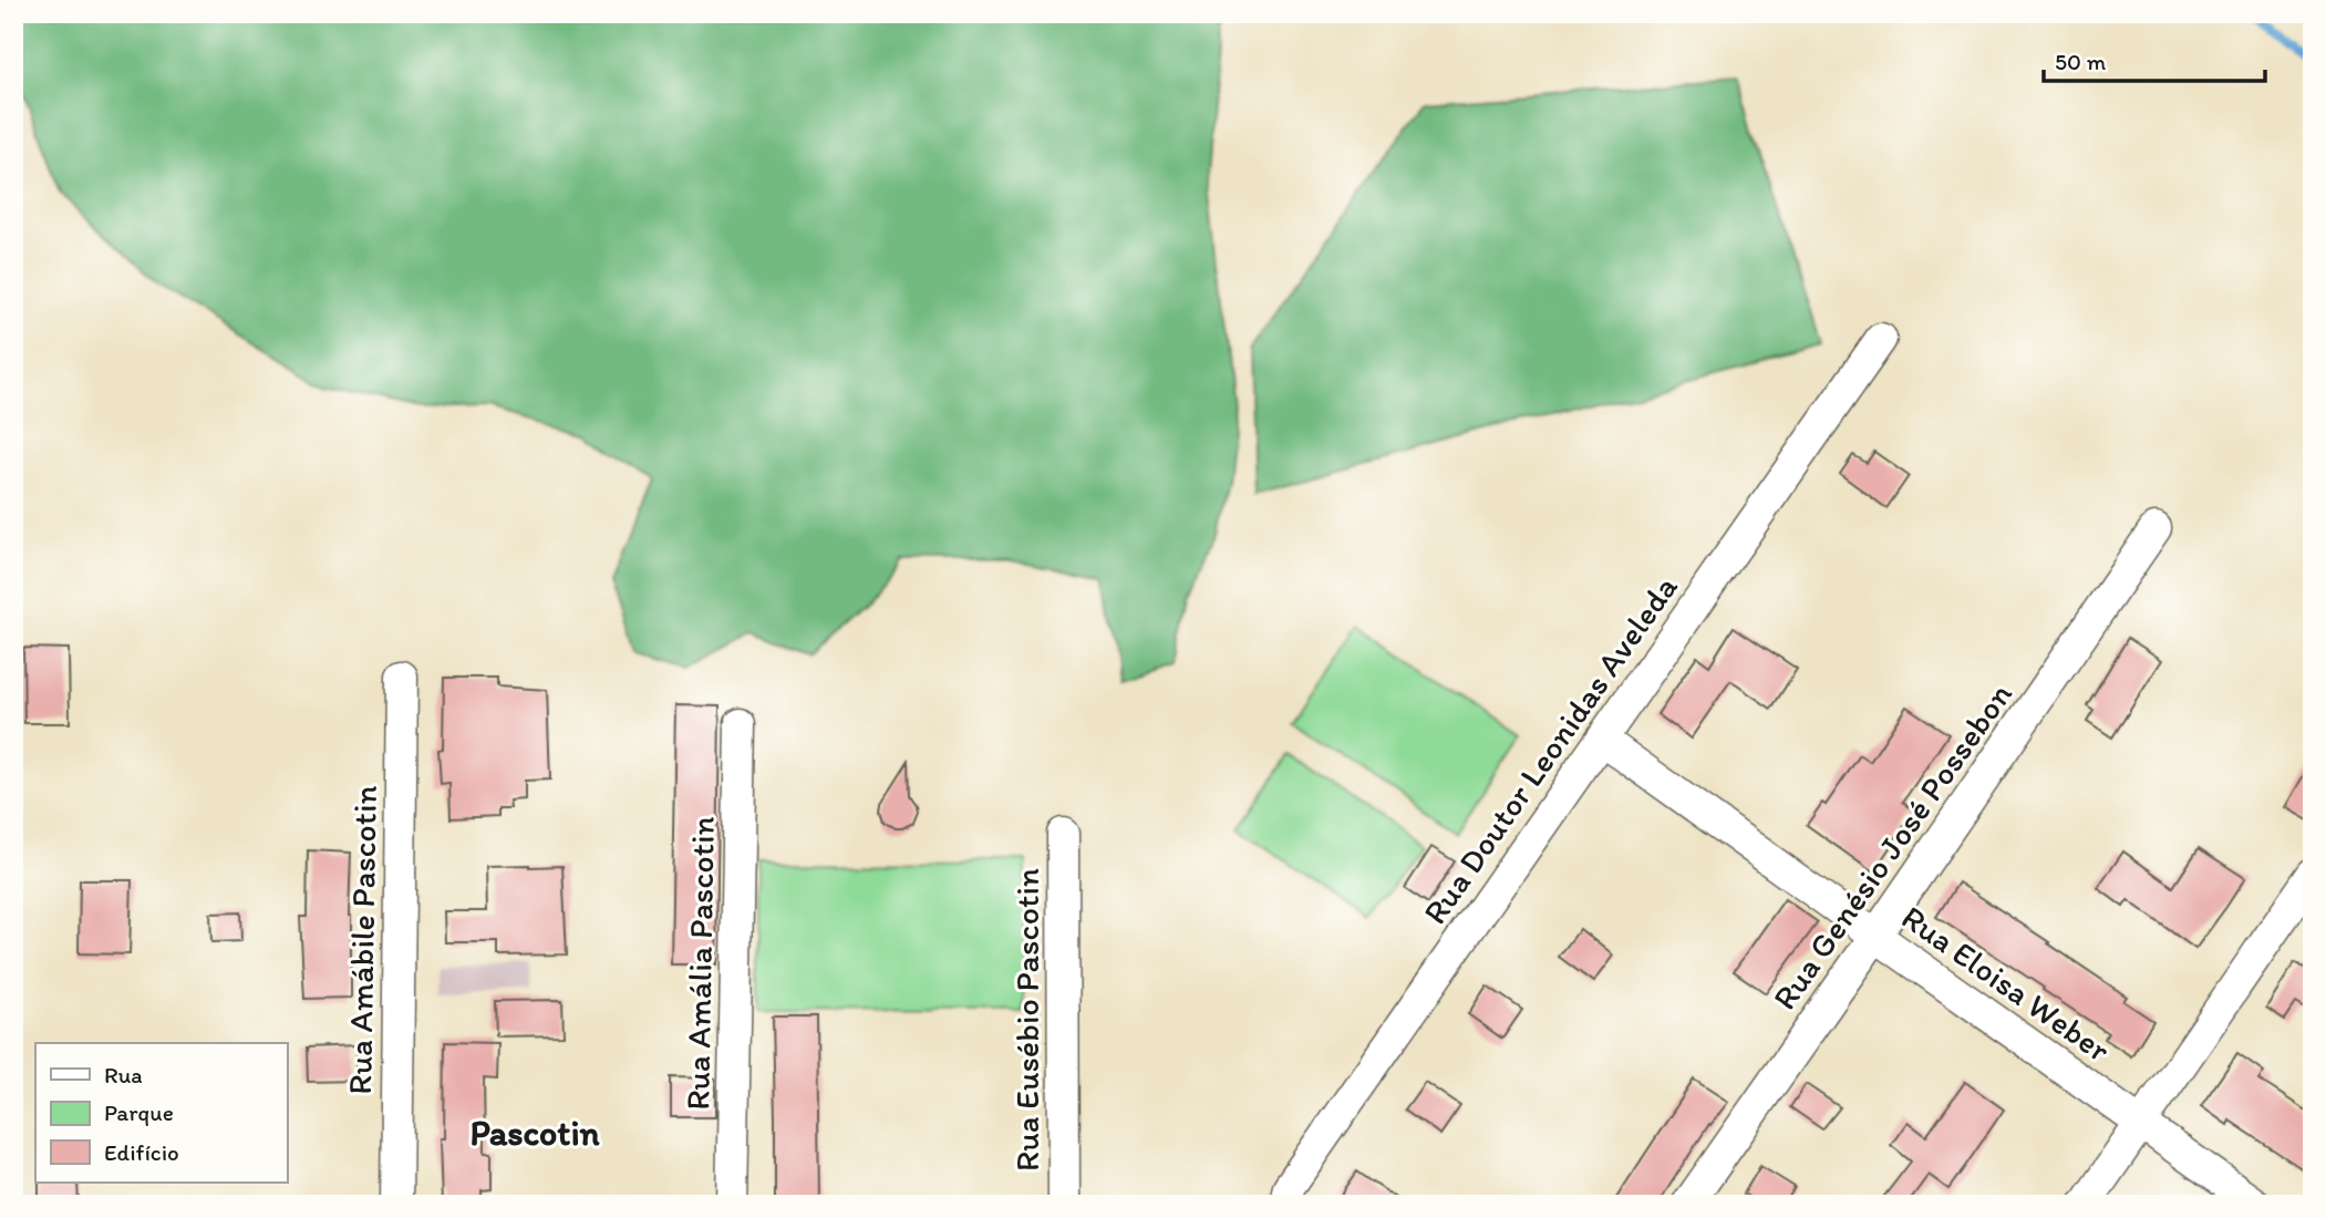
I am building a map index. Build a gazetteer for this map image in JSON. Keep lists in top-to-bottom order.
{
  "streets": {
    "street": [
      "Rua Doutor Leonidas Aveleda",
      "Rua Genésio José Possebon",
      "Rua Amábile Pascotin",
      "Rua Amália Pascotin",
      "Rua Eloisa Weber",
      "Rua Eusébio Pascotin"
    ]
  },
  "crossings": [
    ["Rua Doutor Leonidas Aveleda", "Rua Eloisa Weber"],
    ["Rua Genésio José Possebon", "Rua Eloisa Weber"]
  ],
  "districts": ["Pascotin"],
  "legend": ["Rua", "Parque", "Edifício"],
  "scale_bar": "50 m"
}
